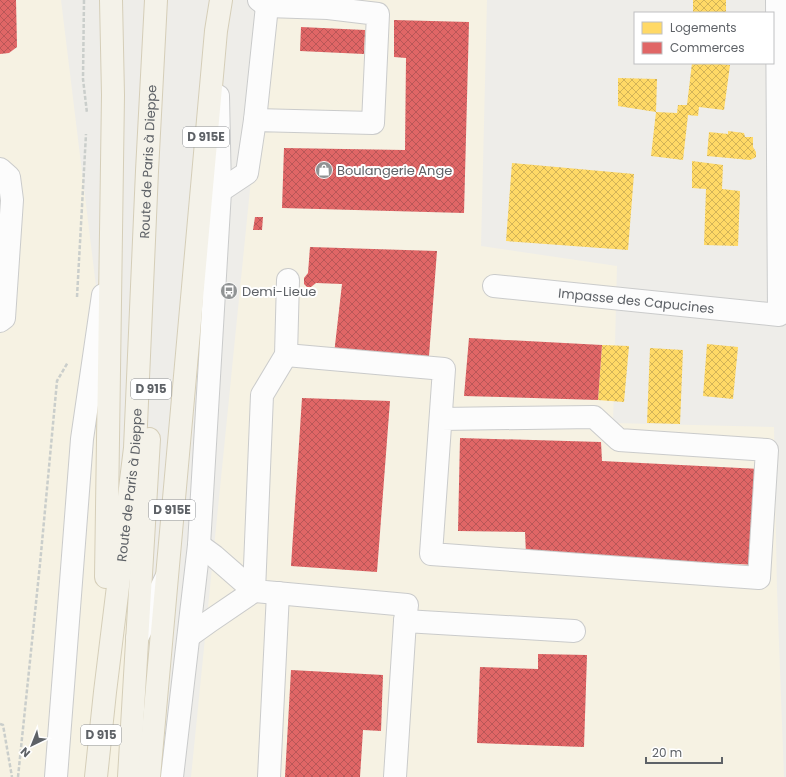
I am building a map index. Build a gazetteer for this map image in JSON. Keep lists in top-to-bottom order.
{
  "streets": {
    "main road": ["D 915E", "Route de Paris à Dieppe", "D 915"],
    "street": ["Impasse des Capucines"]
  },
  "places": {
    "shop": ["Boulangerie Ange"],
    "bus stop": ["Demi-Lieue"]
  },
  "legend": ["Logements", "Commerces"],
  "scale_bar": "20 m",
  "north": "bottom left"
}
